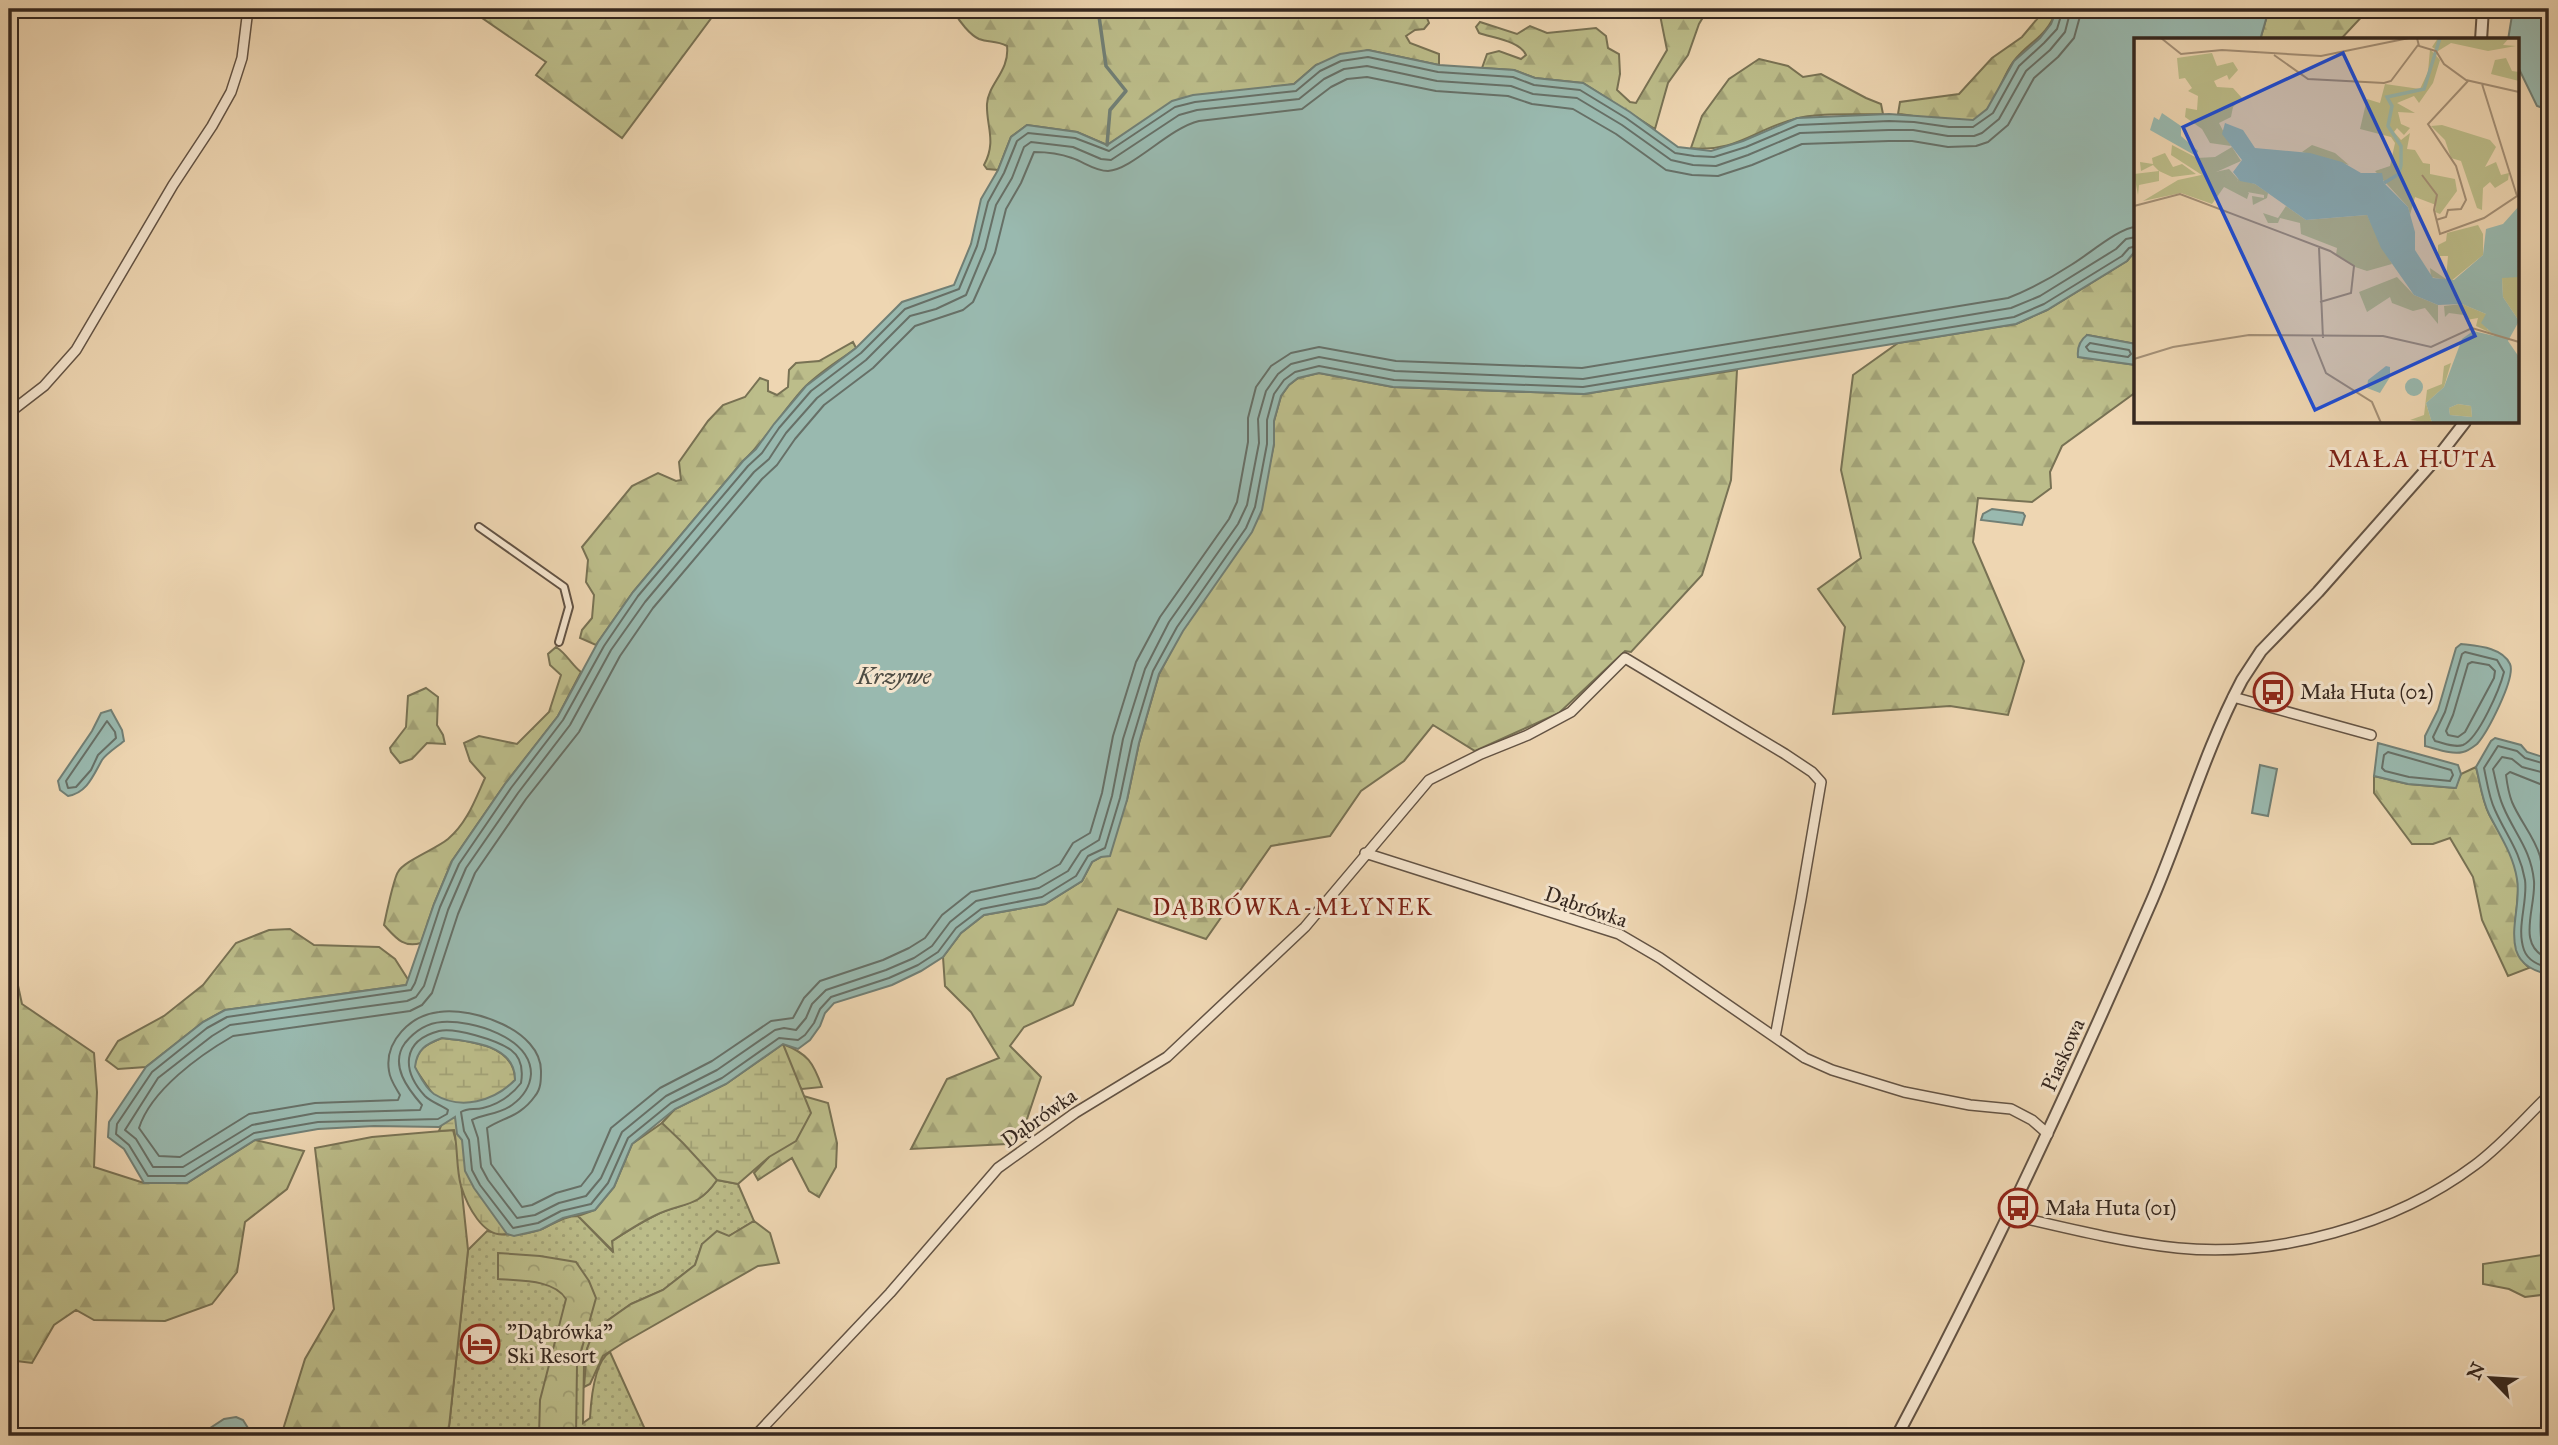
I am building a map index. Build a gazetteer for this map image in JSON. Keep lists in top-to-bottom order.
{
  "streets": {
    "street": ["Dąbrówka", "Piaskowa"]
  },
  "crossings": [
    ["Dąbrówka", "Piaskowa"]
  ],
  "districts": ["MAŁA HUTA", "DĄBRÓWKA-MŁYNEK"],
  "water": ["Krzywe"],
  "places": {
    "bus stop": ["Mała Huta (02)", "Mała Huta (01)"],
    "hotel": ["\"Dąbrówka\" Ski Resort"]
  },
  "north": "top left"
}
